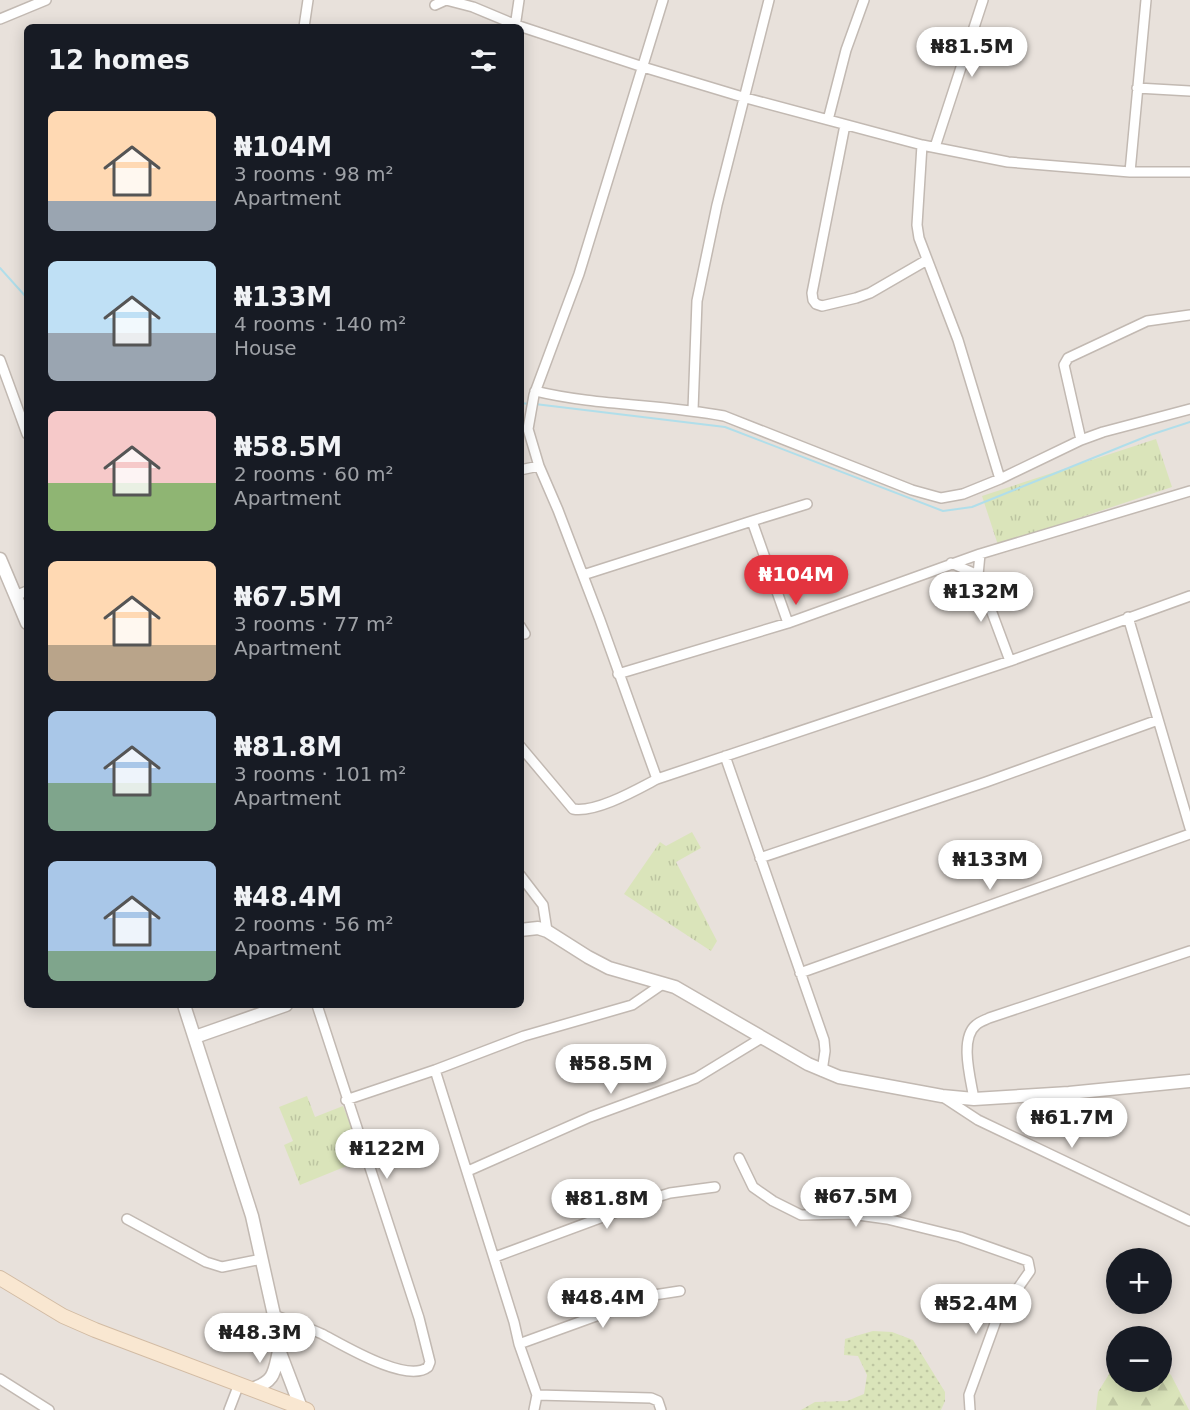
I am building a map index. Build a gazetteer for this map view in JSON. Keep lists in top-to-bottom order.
{
  "page": {
    "heading": "12 homes",
    "price": [
      "₦81.5M",
      "₦104M",
      "₦132M",
      "₦133M",
      "₦58.5M",
      "₦61.7M",
      "₦122M",
      "₦67.5M",
      "₦81.8M",
      "₦48.4M",
      "₦52.4M",
      "₦48.3M"
    ],
    "list": [
      {
        "name": "₦104M",
        "note": "3 rooms · 98 m² · Apartment"
      },
      {
        "name": "₦133M",
        "note": "4 rooms · 140 m² · House"
      },
      {
        "name": "₦58.5M",
        "note": "2 rooms · 60 m² · Apartment"
      },
      {
        "name": "₦67.5M",
        "note": "3 rooms · 77 m² · Apartment"
      },
      {
        "name": "₦81.8M",
        "note": "3 rooms · 101 m² · Apartment"
      },
      {
        "name": "₦48.4M",
        "note": "2 rooms · 56 m² · Apartment"
      }
    ],
    "map_buttons": ["+", "−"]
  }
}
